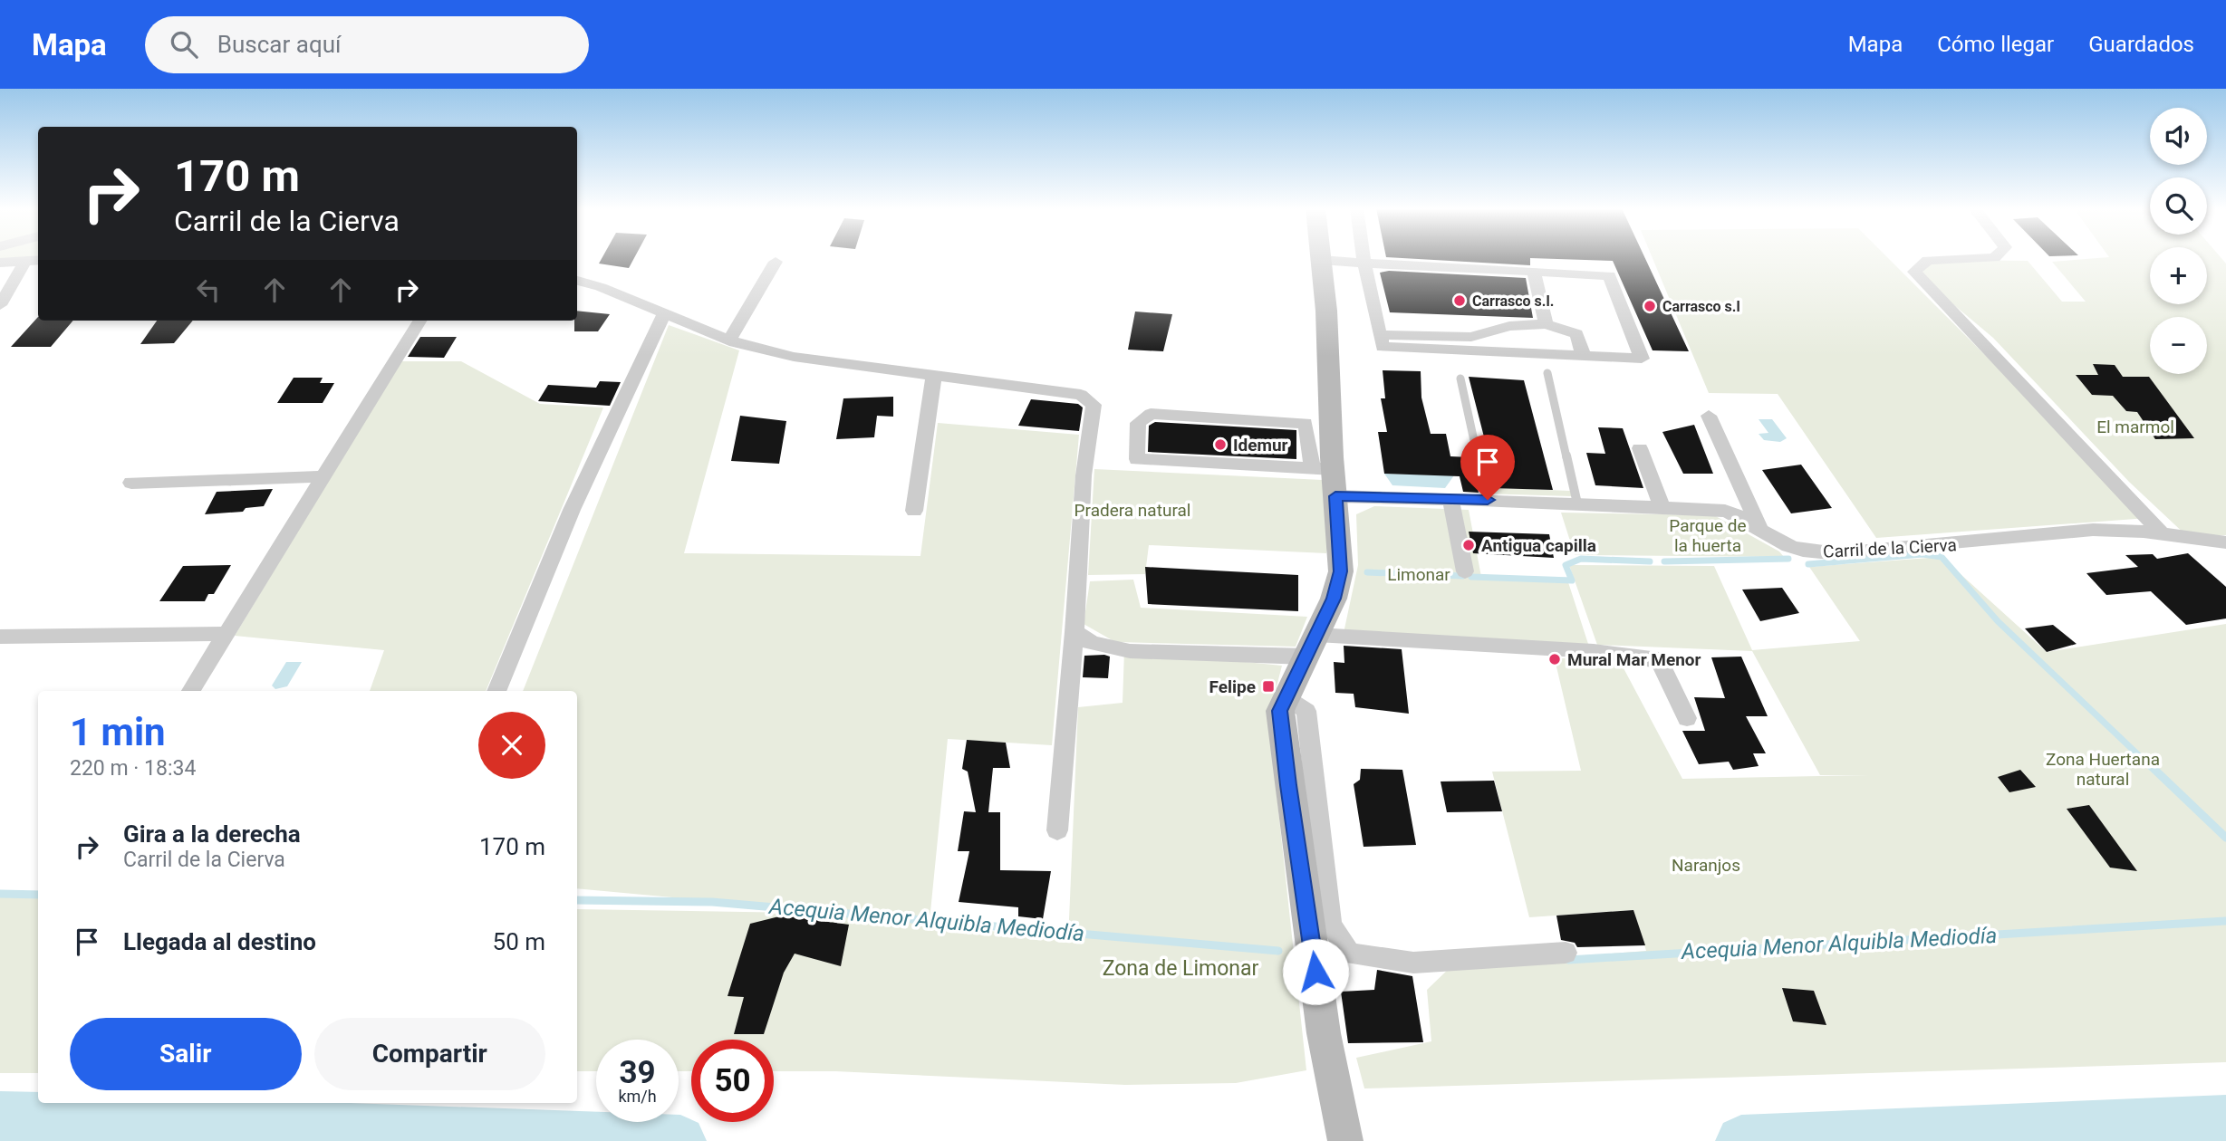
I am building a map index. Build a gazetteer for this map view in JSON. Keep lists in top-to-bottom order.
{
  "streets": {
    "street": ["Carril de la Cierva"]
  },
  "water": ["Acequia Menor Alquibla Mediodía"],
  "parks": [
    "El marmol",
    "Pradera natural",
    "Parque de la huerta",
    "Limonar",
    "Zona Huertana natural",
    "Naranjos",
    "Zona de Limonar"
  ],
  "places": {
    "other": [
      "Carrasco s.l.",
      "Carrasco s.l",
      "Idemur",
      "Antigua capilla",
      "Mural Mar Menor"
    ],
    "transit": ["Felipe"]
  },
  "page": {
    "header": "Mapa",
    "search": "Buscar aquí",
    "nav": ["Mapa", "Cómo llegar", "Guardados"],
    "map_buttons": ["+", "−"],
    "turn": ["170 m", "Carril de la Cierva"],
    "heading": ["1 min", "220 m · 18:34"],
    "list": [
      {
        "name": "Gira a la derecha",
        "note": "Carril de la Cierva",
        "value": "170 m"
      },
      {
        "name": "Llegada al destino",
        "value": "50 m"
      }
    ],
    "buttons": ["Salir", "Compartir"],
    "speed": "39 km/h",
    "limit": "50"
  }
}
